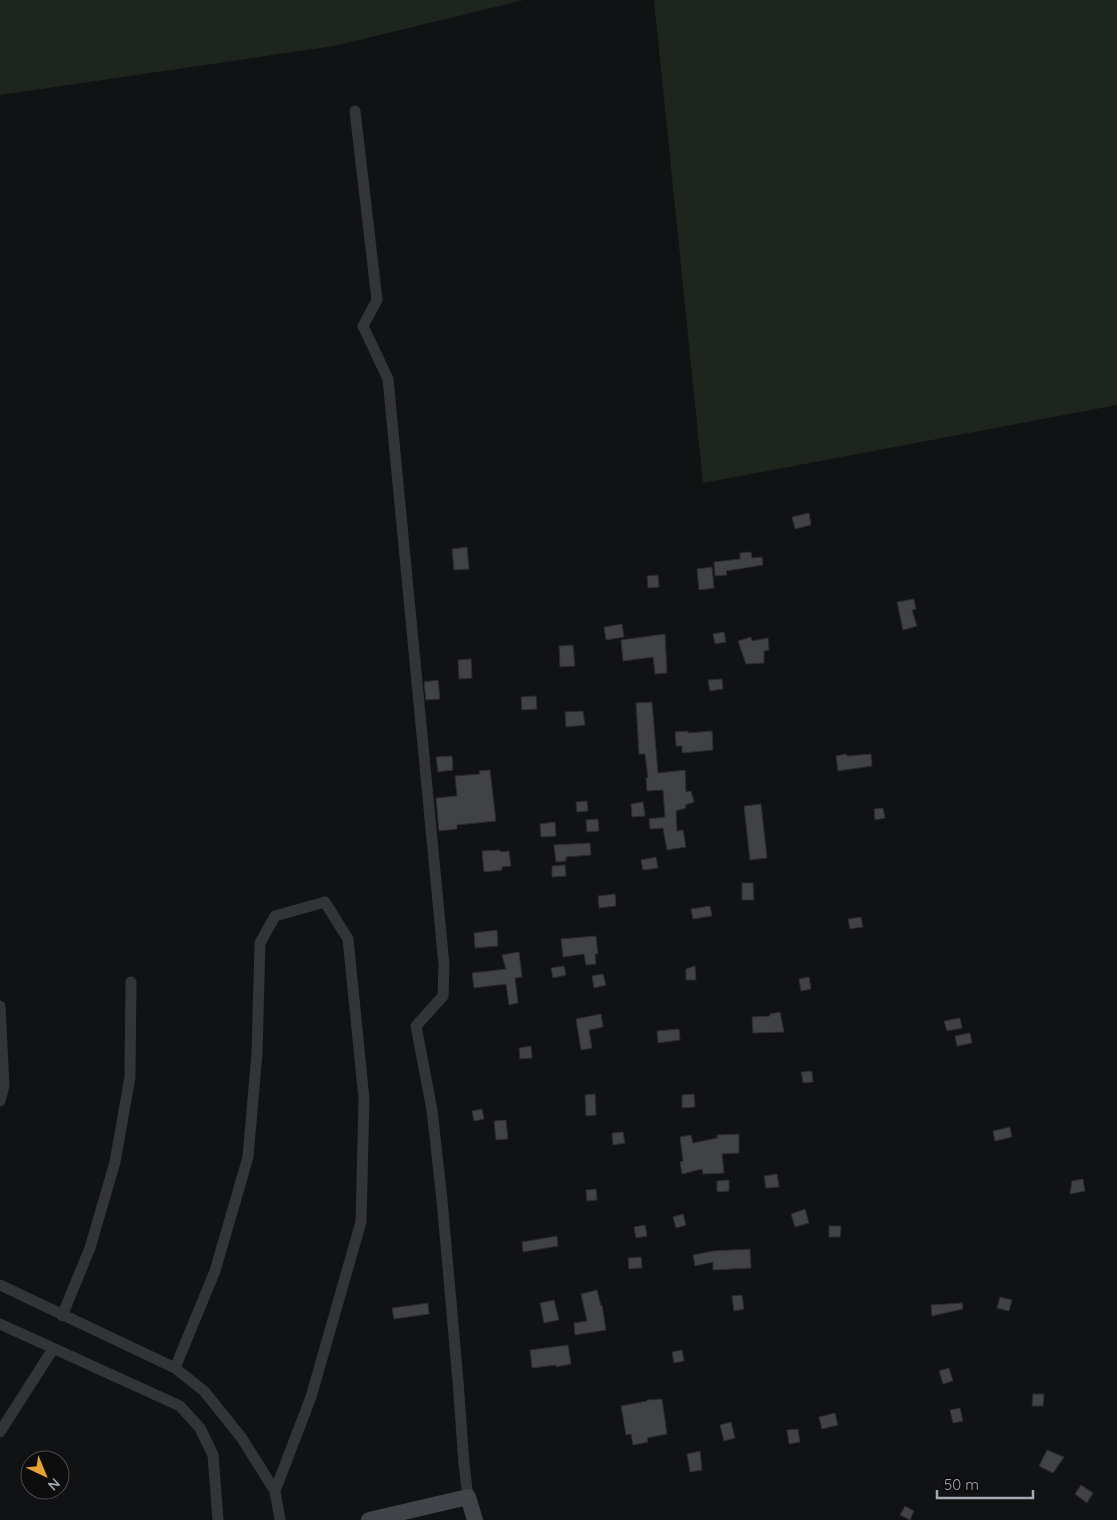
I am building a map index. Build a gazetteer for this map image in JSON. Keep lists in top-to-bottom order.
{
  "scale_bar": "50 m",
  "north": "bottom right"
}
